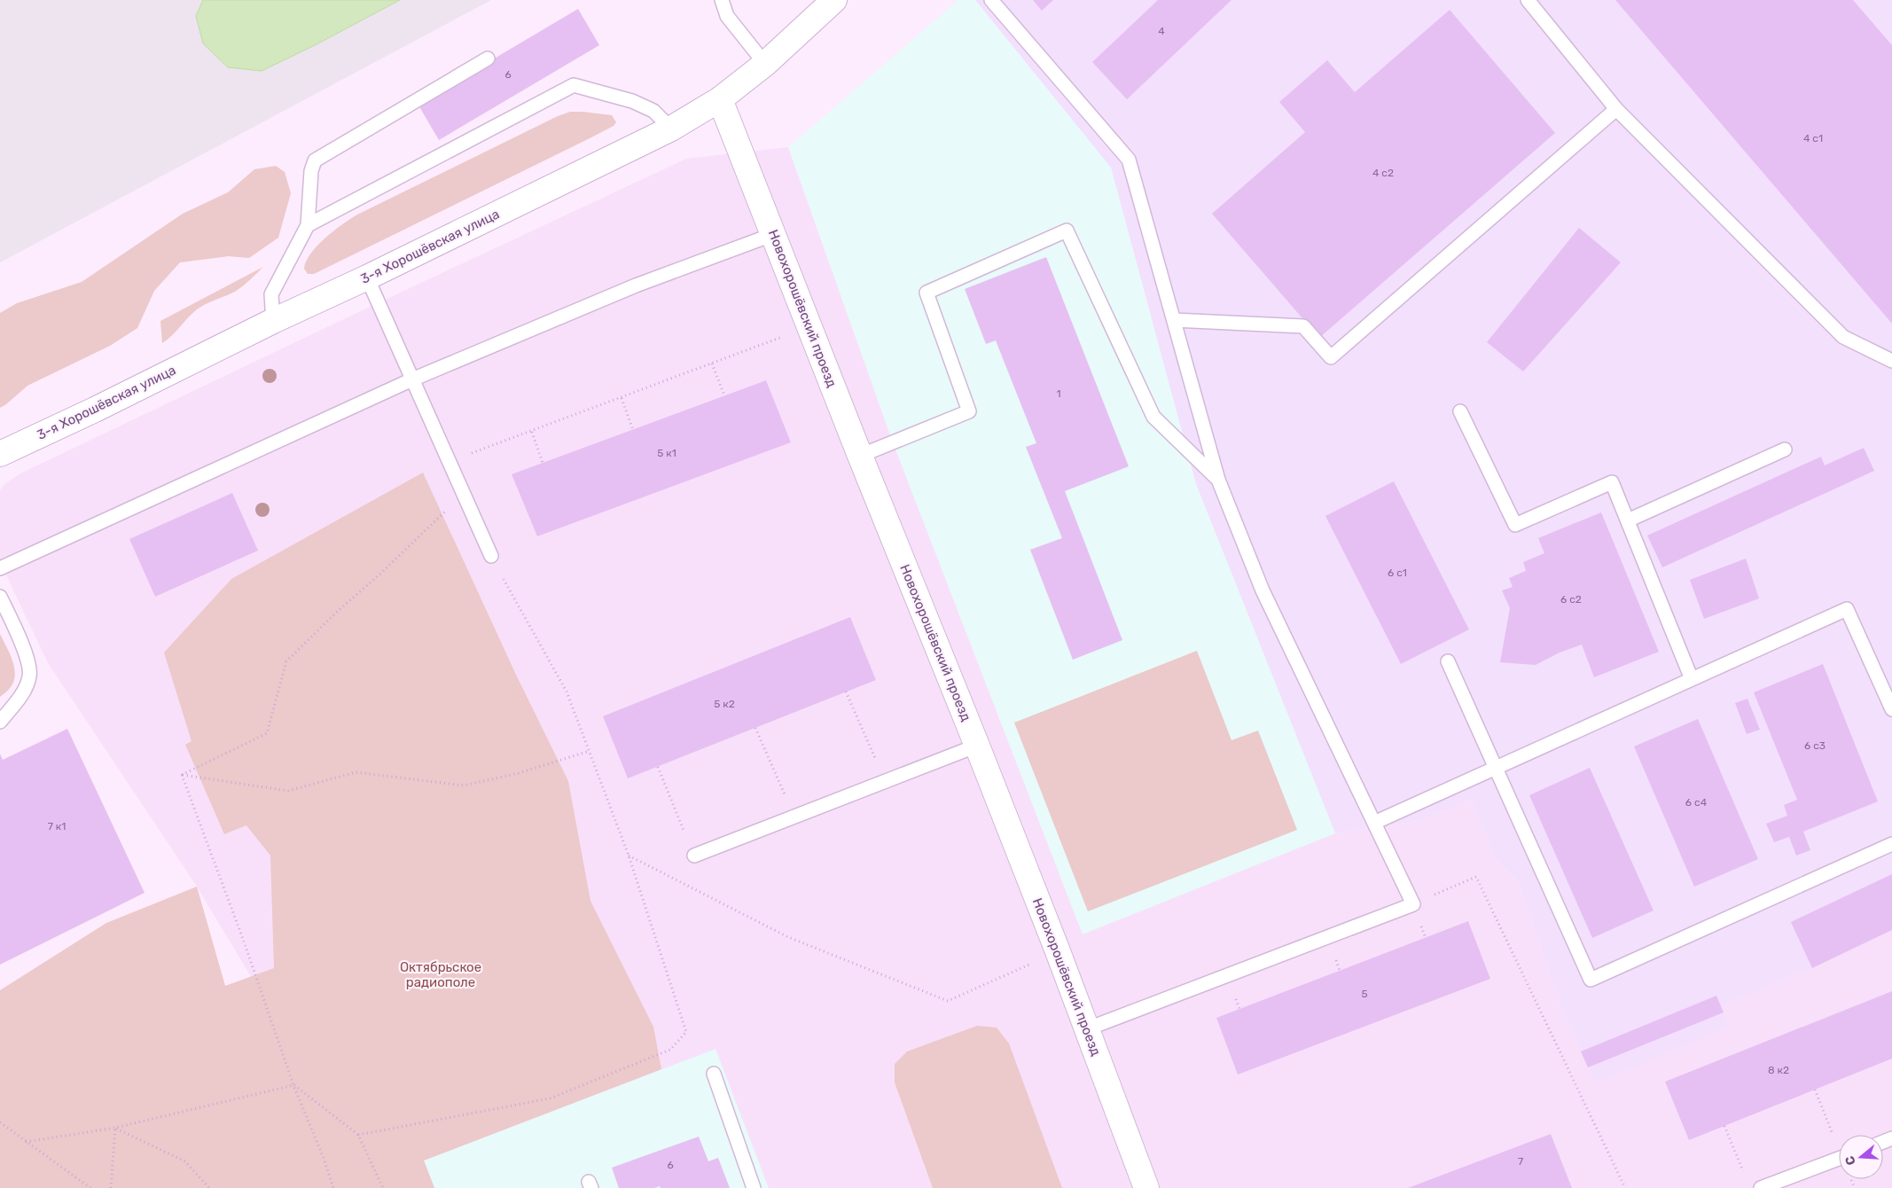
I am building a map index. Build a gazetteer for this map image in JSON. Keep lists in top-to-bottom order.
{
  "streets": {
    "street": ["3-я Хорошёвская улица", "Новохорошёвский проезд"]
  },
  "crossings": [
    ["3-я Хорошёвская улица", "Новохорошёвский проезд"]
  ],
  "parks": ["Октябрьское радиополе"],
  "house_numbers": [
    "4",
    "6",
    "4 с1",
    "4 с2",
    "1",
    "5 к1",
    "6 с1",
    "6 с2",
    "5 к2",
    "6 с3",
    "6 с4",
    "7 к1",
    "5",
    "8 к2",
    "7",
    "6"
  ],
  "north": "left"
}
